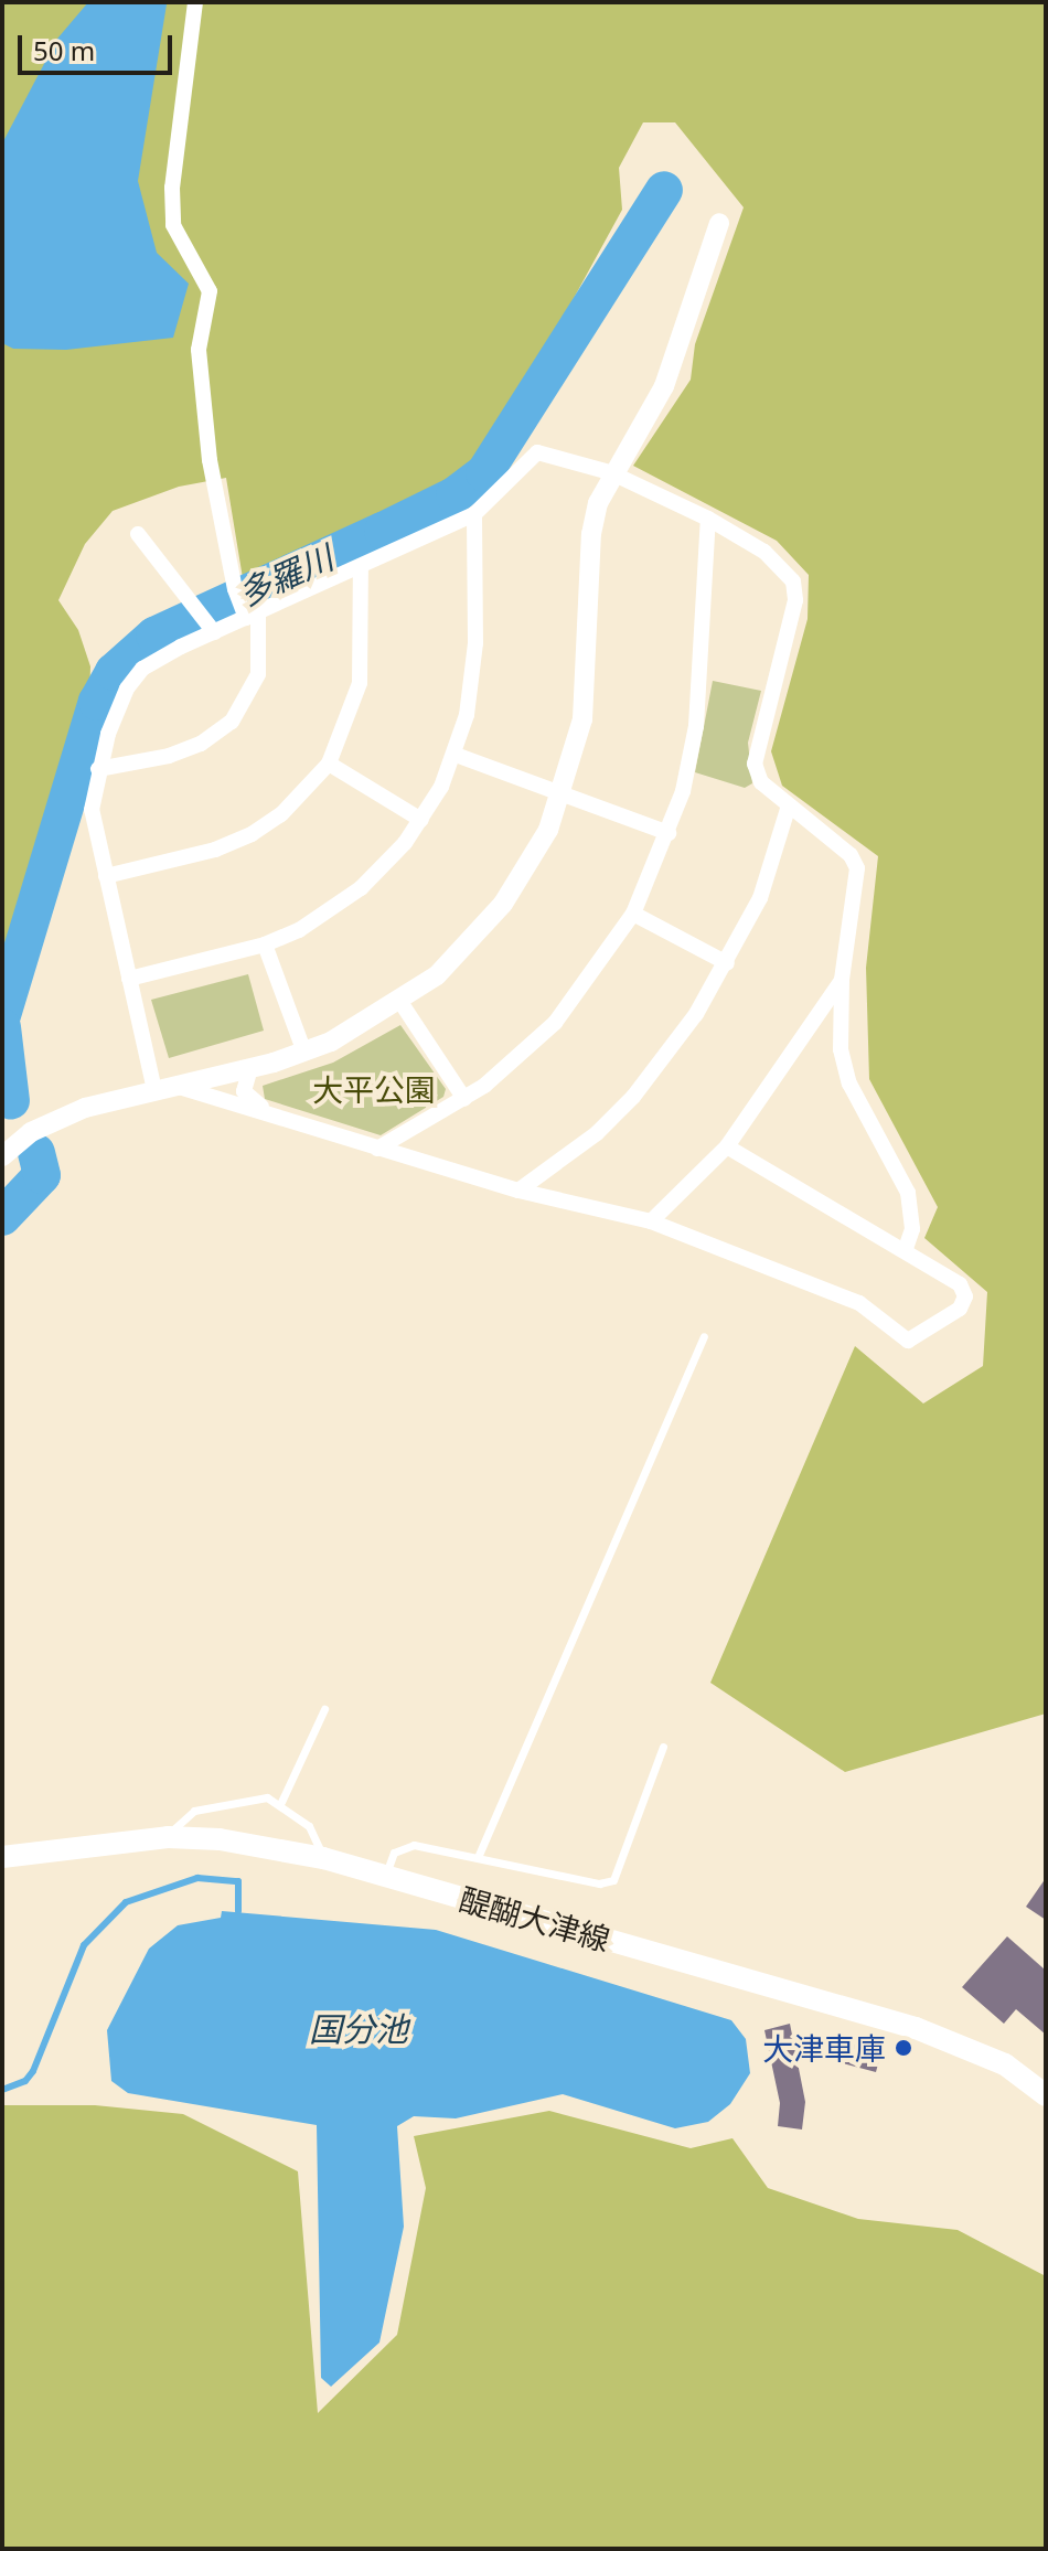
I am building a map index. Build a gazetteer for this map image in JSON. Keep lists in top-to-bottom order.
{
  "streets": {
    "main road": ["醍醐大津線"]
  },
  "water": ["多羅川", "国分池"],
  "parks": ["大平公園"],
  "places": ["大津車庫"],
  "scale_bar": "50 m"
}
